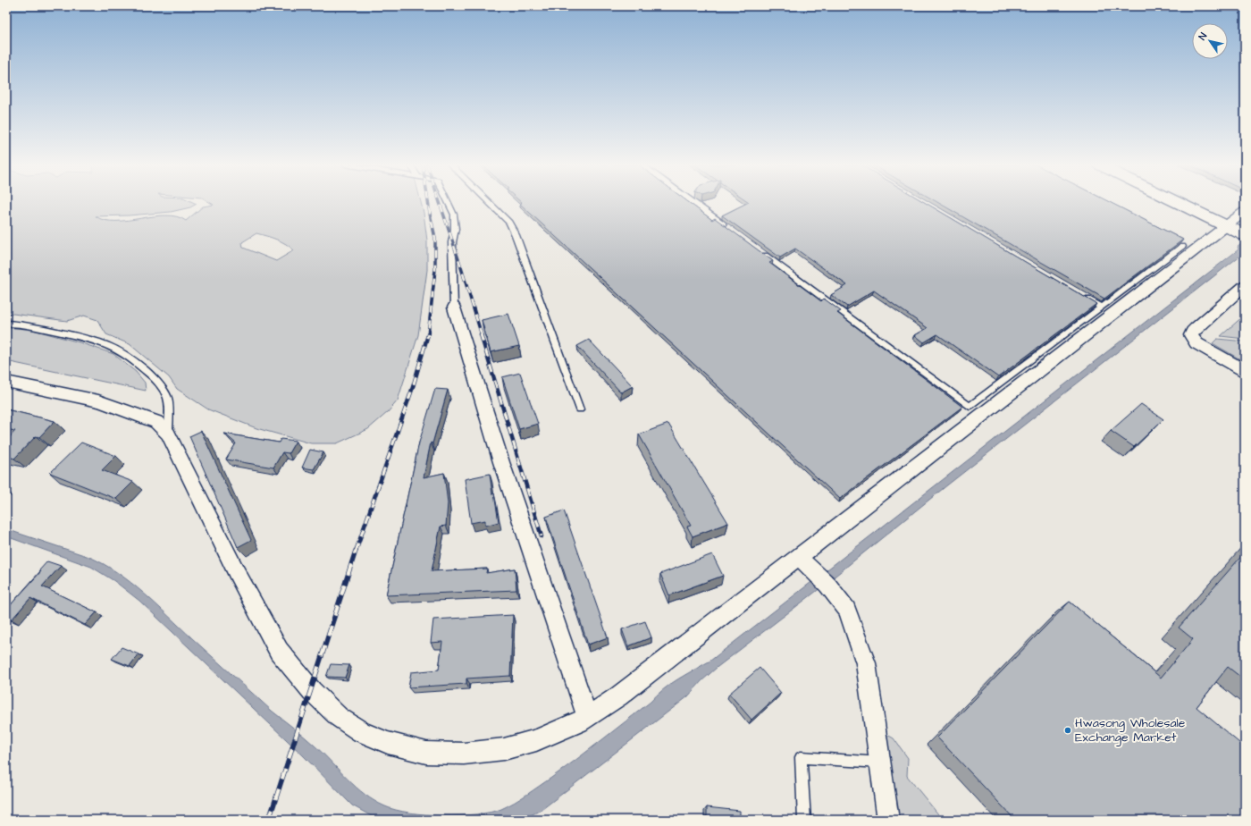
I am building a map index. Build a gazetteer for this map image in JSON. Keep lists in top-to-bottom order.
{
  "places": ["Hwasong Wholesale Exchange Market"],
  "north": "top left"
}
